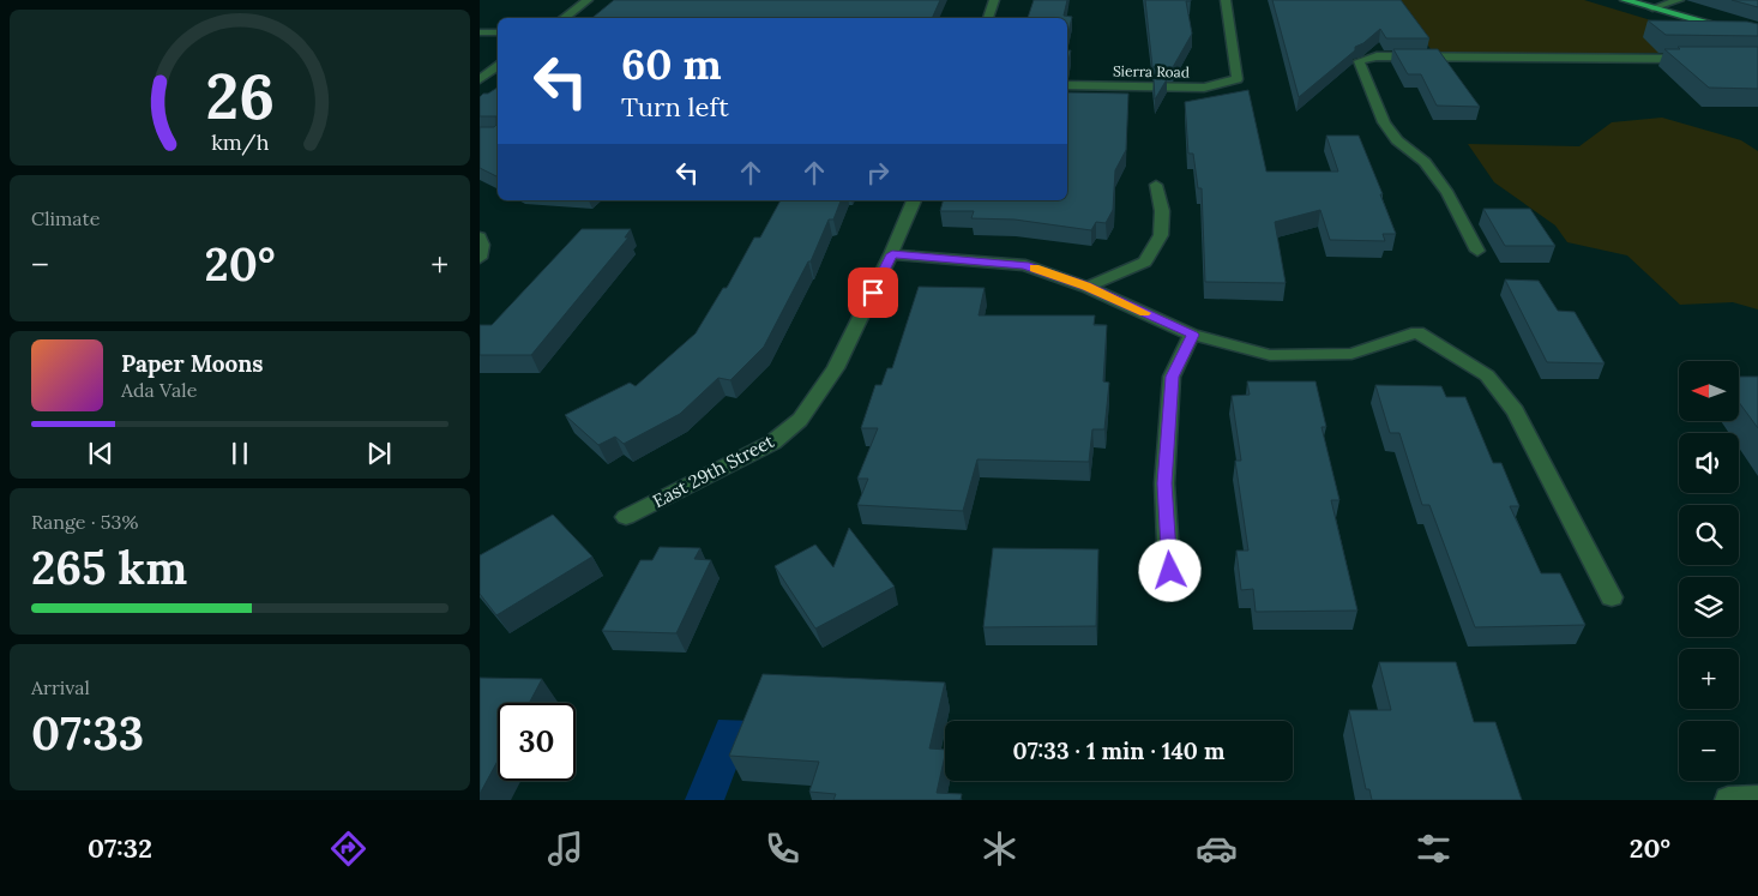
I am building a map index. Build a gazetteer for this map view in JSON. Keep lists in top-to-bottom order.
{
  "streets": {
    "street": ["Sierra Road", "East 29th Street"]
  },
  "north": "left",
  "page": {
    "turn": ["60 m", "Turn left"],
    "tile": [
      "Climate",
      ["Range · 53%", "265 km"],
      ["Arrival", "07:33"]
    ],
    "heat": ["−", "20°", "+"],
    "song": ["Paper Moons", "Ada Vale"],
    "map_buttons": ["+", "−"],
    "limit": "30",
    "trip": "07:33 · 1 min · 140 m",
    "tabs": ["07:32", "20°"],
    "gauge": ["26", "km/h"]
  }
}
